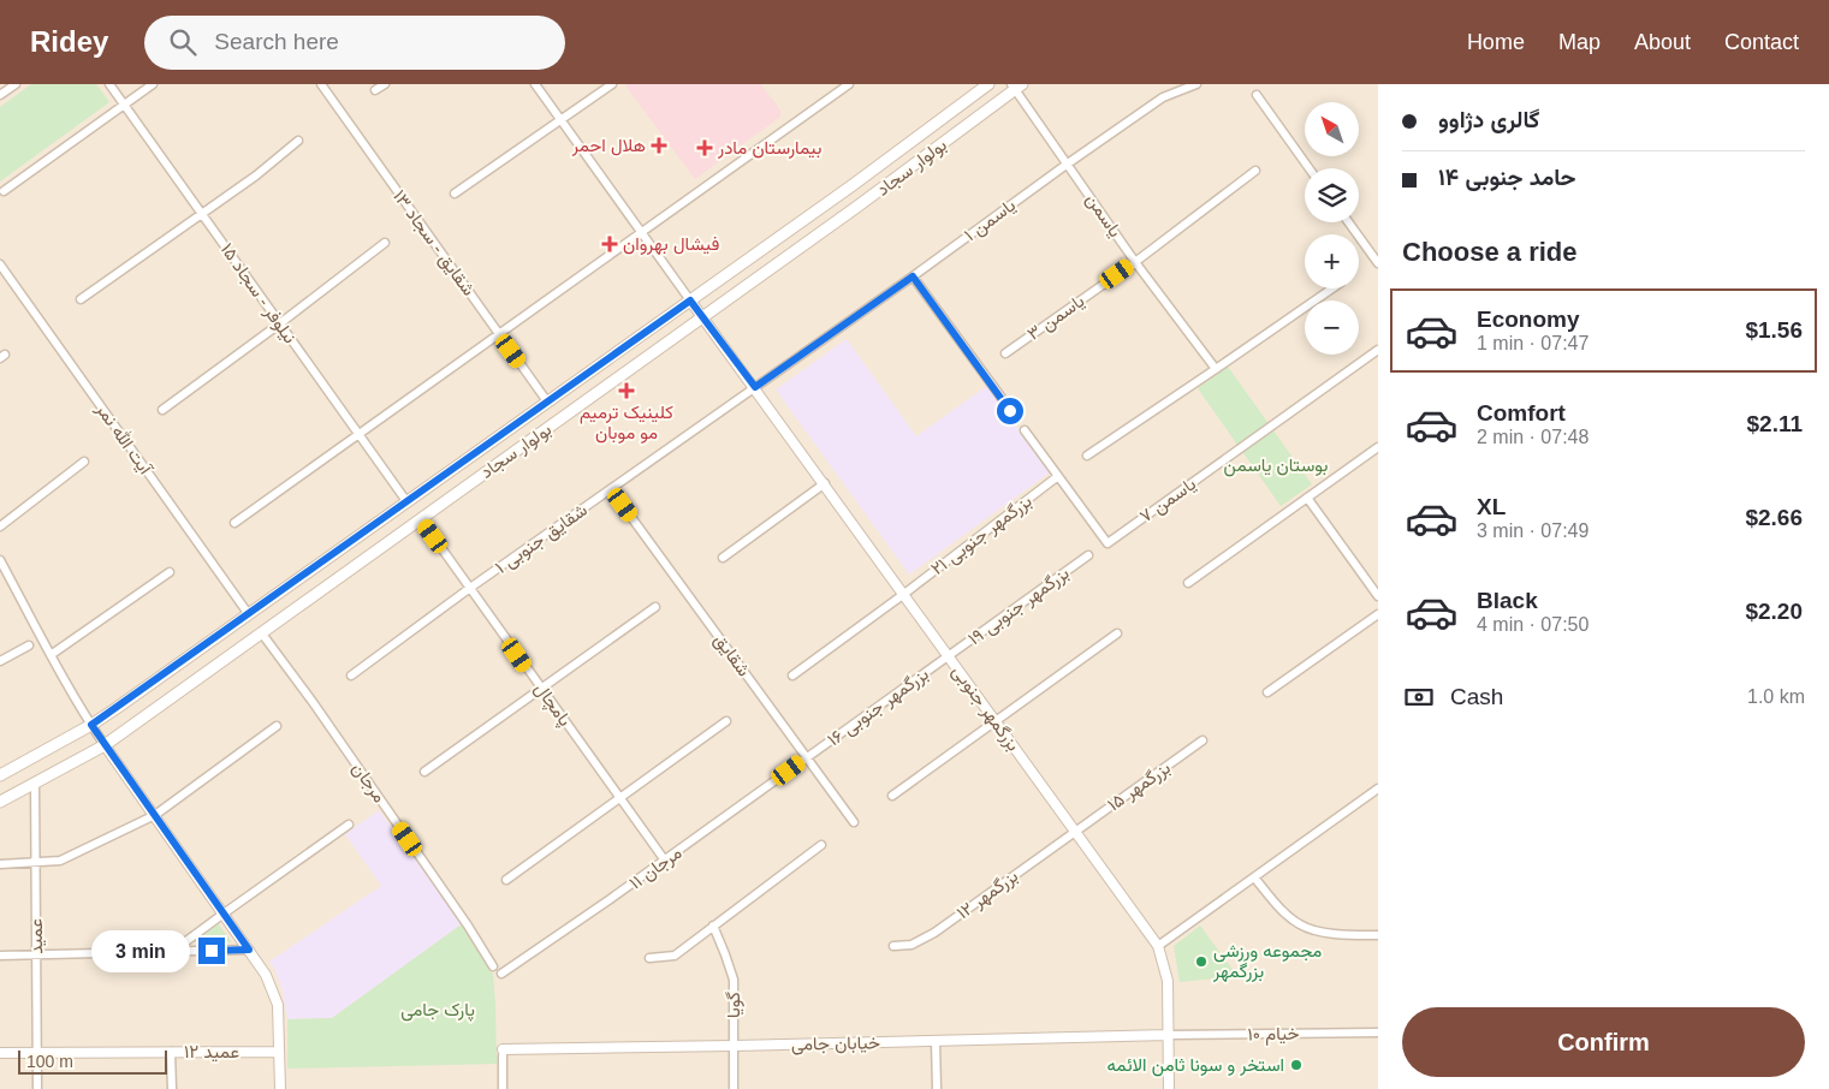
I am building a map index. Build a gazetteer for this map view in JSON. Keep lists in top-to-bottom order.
{
  "streets": {
    "main road": ["بولوار سجاد"],
    "street": [
      "یاسمن",
      "یاسمن ۱",
      "شقایق - سجاد ۱۳",
      "نیلوفر - سجاد ۱۵",
      "یاسمن ۳",
      "آیت الله نمر",
      "یاسمن ۷",
      "بزرگمهر جنوبی ۲۱",
      "شقایق جنوبی ۱",
      "بزرگمهر جنوبی ۱۹",
      "شقایق",
      "پامچال",
      "بزرگمهر جنوبی ۱۶",
      "بزرگمهر جنوبی",
      "مرجان",
      "بزرگمهر ۱۵",
      "مرجان ۱۱",
      "بزرگمهر ۱۲",
      "عمید",
      "گویا",
      "خیام ۱۰",
      "خیابان جامی",
      "عمید ۱۲"
    ]
  },
  "crossings": [
    ["بولوار سجاد", "یاسمن"],
    ["بولوار سجاد", "شقایق - سجاد ۱۳"],
    ["بولوار سجاد", "نیلوفر - سجاد ۱۵"],
    ["بولوار سجاد", "آیت الله نمر"],
    ["بولوار سجاد", "پامچال"],
    ["بولوار سجاد", "بزرگمهر جنوبی"],
    ["بولوار سجاد", "مرجان"],
    ["بولوار سجاد", "عمید"],
    ["یاسمن", "یاسمن ۱"],
    ["یاسمن", "یاسمن ۳"],
    ["یاسمن ۱", "شقایق جنوبی ۱"],
    ["یاسمن ۱", "بزرگمهر جنوبی"],
    ["یاسمن ۷", "بزرگمهر جنوبی ۲۱"],
    ["بزرگمهر جنوبی ۲۱", "بزرگمهر جنوبی"],
    ["شقایق جنوبی ۱", "شقایق"],
    ["شقایق جنوبی ۱", "پامچال"],
    ["شقایق جنوبی ۱", "بزرگمهر جنوبی"],
    ["بزرگمهر جنوبی ۱۹", "بزرگمهر جنوبی ۱۶"],
    ["بزرگمهر جنوبی ۱۹", "بزرگمهر جنوبی"],
    ["شقایق", "بزرگمهر جنوبی ۱۶"],
    ["شقایق", "مرجان ۱۱"],
    ["پامچال", "مرجان ۱۱"],
    ["بزرگمهر جنوبی ۱۶", "بزرگمهر جنوبی"],
    ["بزرگمهر جنوبی ۱۶", "مرجان ۱۱"],
    ["بزرگمهر جنوبی", "بزرگمهر ۱۵"],
    ["بزرگمهر جنوبی", "بزرگمهر ۱۲"],
    ["بزرگمهر جنوبی", "خیام ۱۰"],
    ["بزرگمهر جنوبی", "خیابان جامی"],
    ["بزرگمهر ۱۵", "بزرگمهر ۱۲"],
    ["عمید", "عمید ۱۲"],
    ["گویا", "خیابان جامی"],
    ["خیام ۱۰", "خیابان جامی"]
  ],
  "parks": ["بوستان یاسمن", "پارک جامی"],
  "places": {
    "health": [
      "هلال احمر",
      "بیمارستان مادر",
      "فیشال بهروان",
      "کلینیک ترمیم مو موبان"
    ],
    "other": ["مجموعه ورزشی بزرگمهر", "استخر و سونا ثامن الائمه"]
  },
  "scale_bar": "100 m",
  "north": "top left",
  "page": {
    "header": "Ridey",
    "search": "Search here",
    "nav": [
      "Home",
      "Map",
      "About",
      "Contact"
    ],
    "banner": ["گالری دژاوو", "حامد جنوبی ۱۴"],
    "map_buttons": ["+", "−"],
    "heading": "Choose a ride",
    "list": [
      {
        "name": "Economy",
        "note": "1 min · 07:47",
        "value": "$1.56"
      },
      {
        "name": "Comfort",
        "note": "2 min · 07:48",
        "value": "$2.11"
      },
      {
        "name": "XL",
        "note": "3 min · 07:49",
        "value": "$2.66"
      },
      {
        "name": "Black",
        "note": "4 min · 07:50",
        "value": "$2.20"
      }
    ],
    "pay": ["Cash", "1.0 km"],
    "bubble": "3 min",
    "buttons": "Confirm",
    "scale": "100 m"
  }
}
